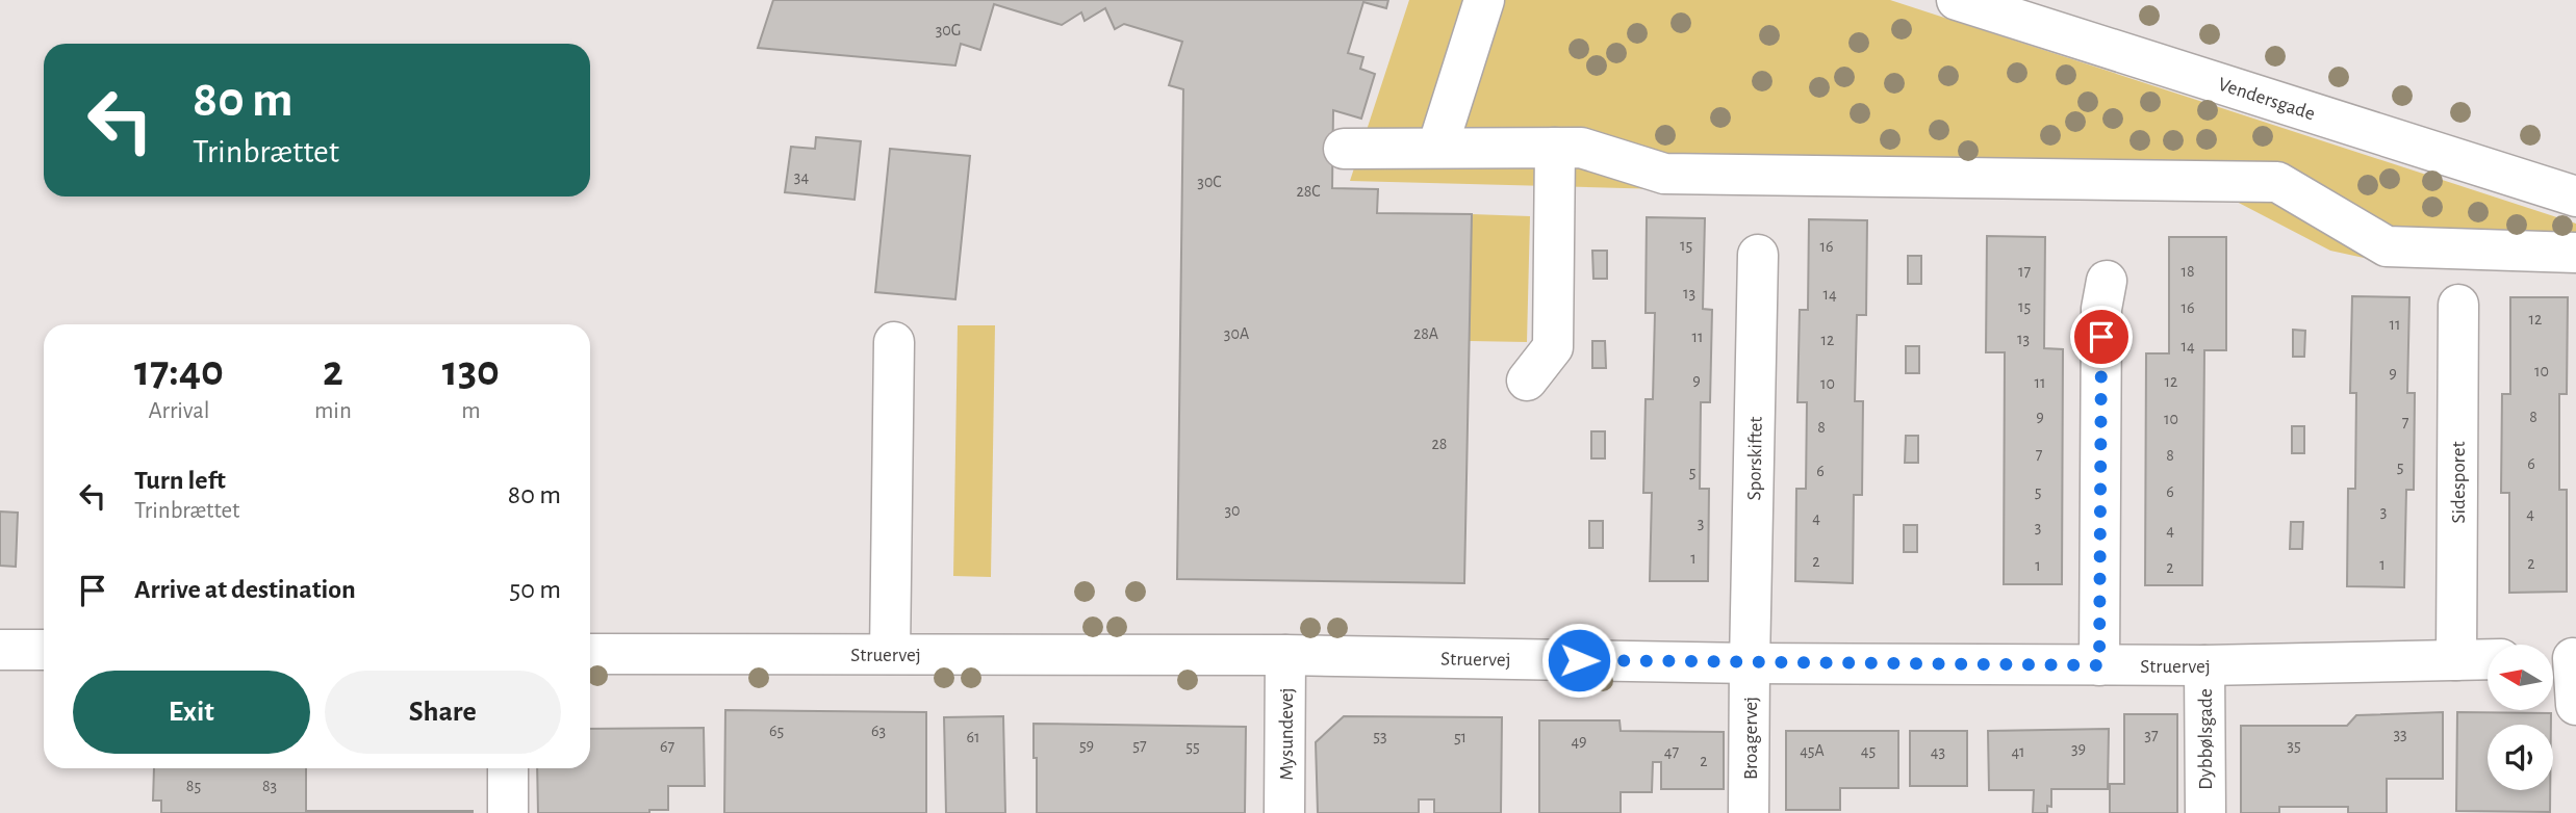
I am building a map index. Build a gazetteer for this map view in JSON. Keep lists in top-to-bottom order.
{
  "streets": {
    "street": [
      "Vendersgade",
      "Sporskiftet",
      "Sidesporet",
      "Struervej",
      "Mysundevej",
      "Broagervej",
      "Dybbølsgade"
    ]
  },
  "crossings": [
    ["Sporskiftet", "Struervej"],
    ["Sporskiftet", "Broagervej"],
    ["Sidesporet", "Struervej"],
    ["Struervej", "Mysundevej"],
    ["Struervej", "Broagervej"],
    ["Struervej", "Dybbølsgade"]
  ],
  "house_numbers": [
    "30G",
    "34",
    "30C",
    "28C",
    "15",
    "16",
    "17",
    "18",
    "13",
    "14",
    "15",
    "16",
    "12",
    "11",
    "30A",
    "28A",
    "11",
    "13",
    "12",
    "14",
    "10",
    "9",
    "9",
    "12",
    "11",
    "10",
    "9",
    "8",
    "10",
    "7",
    "8",
    "28",
    "7",
    "8",
    "6",
    "5",
    "6",
    "5",
    "5",
    "6",
    "30",
    "3",
    "4",
    "4",
    "3",
    "3",
    "4",
    "1",
    "2",
    "2",
    "1",
    "1",
    "2",
    "65",
    "63",
    "33",
    "37",
    "53",
    "61",
    "51",
    "49",
    "59",
    "57",
    "35",
    "67",
    "55",
    "39",
    "45A",
    "45",
    "47",
    "43",
    "41",
    "2",
    "85",
    "83"
  ],
  "north": "left",
  "page": {
    "turn": ["80 m", "Trinbrættet"],
    "eta": [
      "17:40",
      "Arrival",
      "2",
      "min",
      "130",
      "m"
    ],
    "list": [
      {
        "name": "Turn left",
        "note": "Trinbrættet",
        "value": "80 m"
      },
      {
        "name": "Arrive at destination",
        "value": "50 m"
      }
    ],
    "buttons": ["Exit", "Share"]
  }
}
